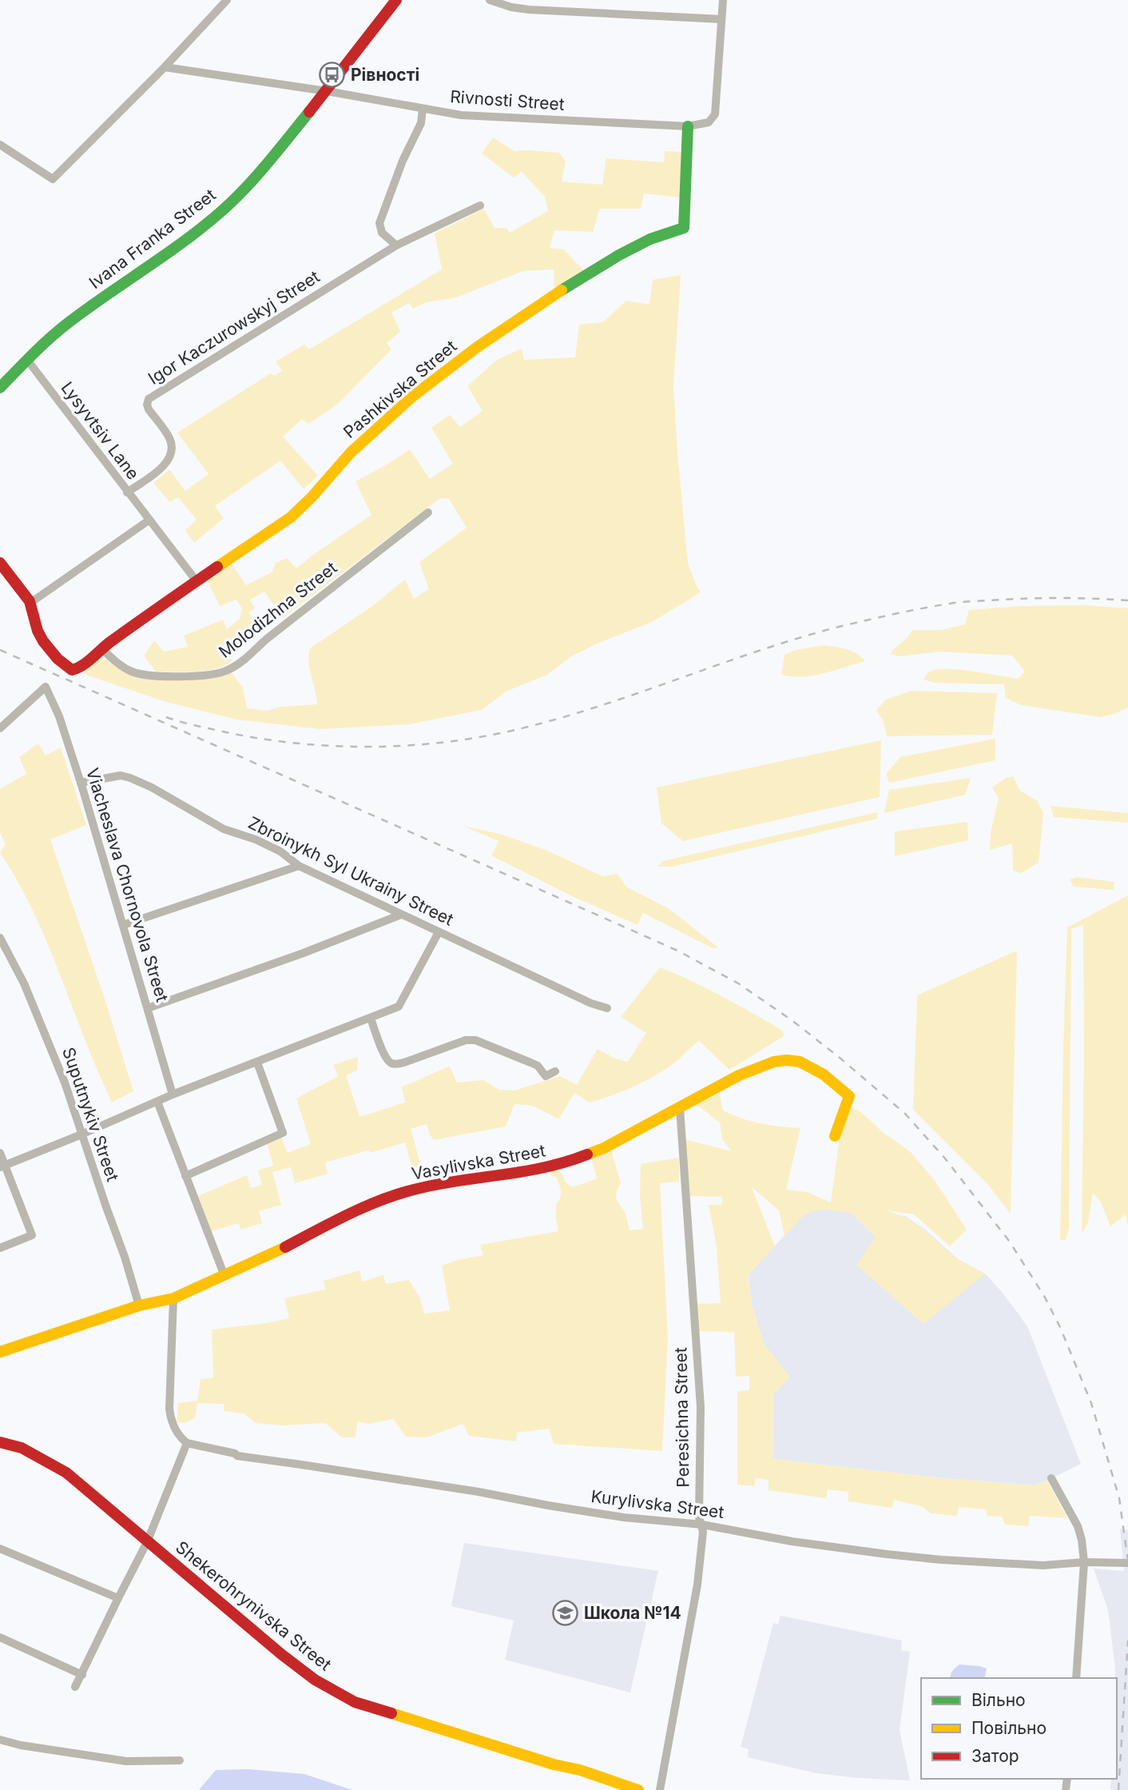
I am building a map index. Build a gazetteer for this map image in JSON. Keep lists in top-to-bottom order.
{
  "streets": {
    "street": [
      "Rivnosti Street",
      "Ivana Franka Street",
      "Igor Kaczurowskyj Street",
      "Pashkivska Street",
      "Lysyvtsiv Lane",
      "Molodizhna Street",
      "Zbroinykh Syl Ukrainy Street",
      "Viacheslava Chornovola Street",
      "Suputnykiv Street",
      "Vasylivska Street",
      "Peresichna Street",
      "Kurylivska Street",
      "Shekerohrynivska Street"
    ]
  },
  "crossings": [
    ["Rivnosti Street", "Ivana Franka Street"],
    ["Rivnosti Street", "Pashkivska Street"],
    ["Ivana Franka Street", "Lysyvtsiv Lane"],
    ["Igor Kaczurowskyj Street", "Lysyvtsiv Lane"],
    ["Pashkivska Street", "Lysyvtsiv Lane"],
    ["Pashkivska Street", "Molodizhna Street"],
    ["Zbroinykh Syl Ukrainy Street", "Viacheslava Chornovola Street"],
    ["Suputnykiv Street", "Vasylivska Street"],
    ["Vasylivska Street", "Peresichna Street"],
    ["Peresichna Street", "Kurylivska Street"]
  ],
  "places": {
    "bus stop": ["Рівності"],
    "school or university": ["Школа №14"]
  },
  "legend": ["Вільно", "Повільно", "Затор"]
}
